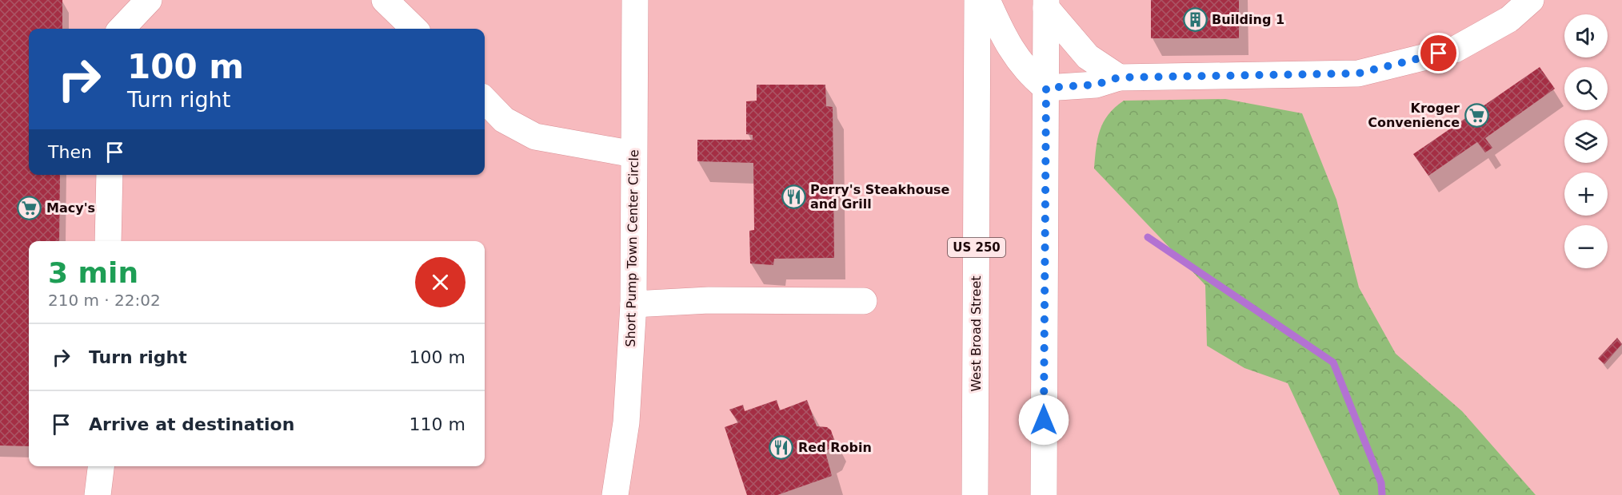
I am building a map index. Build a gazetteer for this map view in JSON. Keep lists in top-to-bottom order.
{
  "streets": {
    "main road": ["US 250", "Short Pump Town Center Circle", "West Broad Street"]
  },
  "places": {
    "building": ["Building 1"],
    "supermarket": ["Kroger Convenience", "Macy's"],
    "restaurant": ["Perry's Steakhouse and Grill", "Red Robin"]
  },
  "page": {
    "map_buttons": ["+", "−"],
    "turn": ["100 m", "Turn right"],
    "then": "Then",
    "heading": ["3 min", "210 m · 22:02"],
    "list": [
      {
        "name": "Turn right",
        "value": "100 m"
      },
      {
        "name": "Arrive at destination",
        "value": "110 m"
      }
    ]
  }
}
